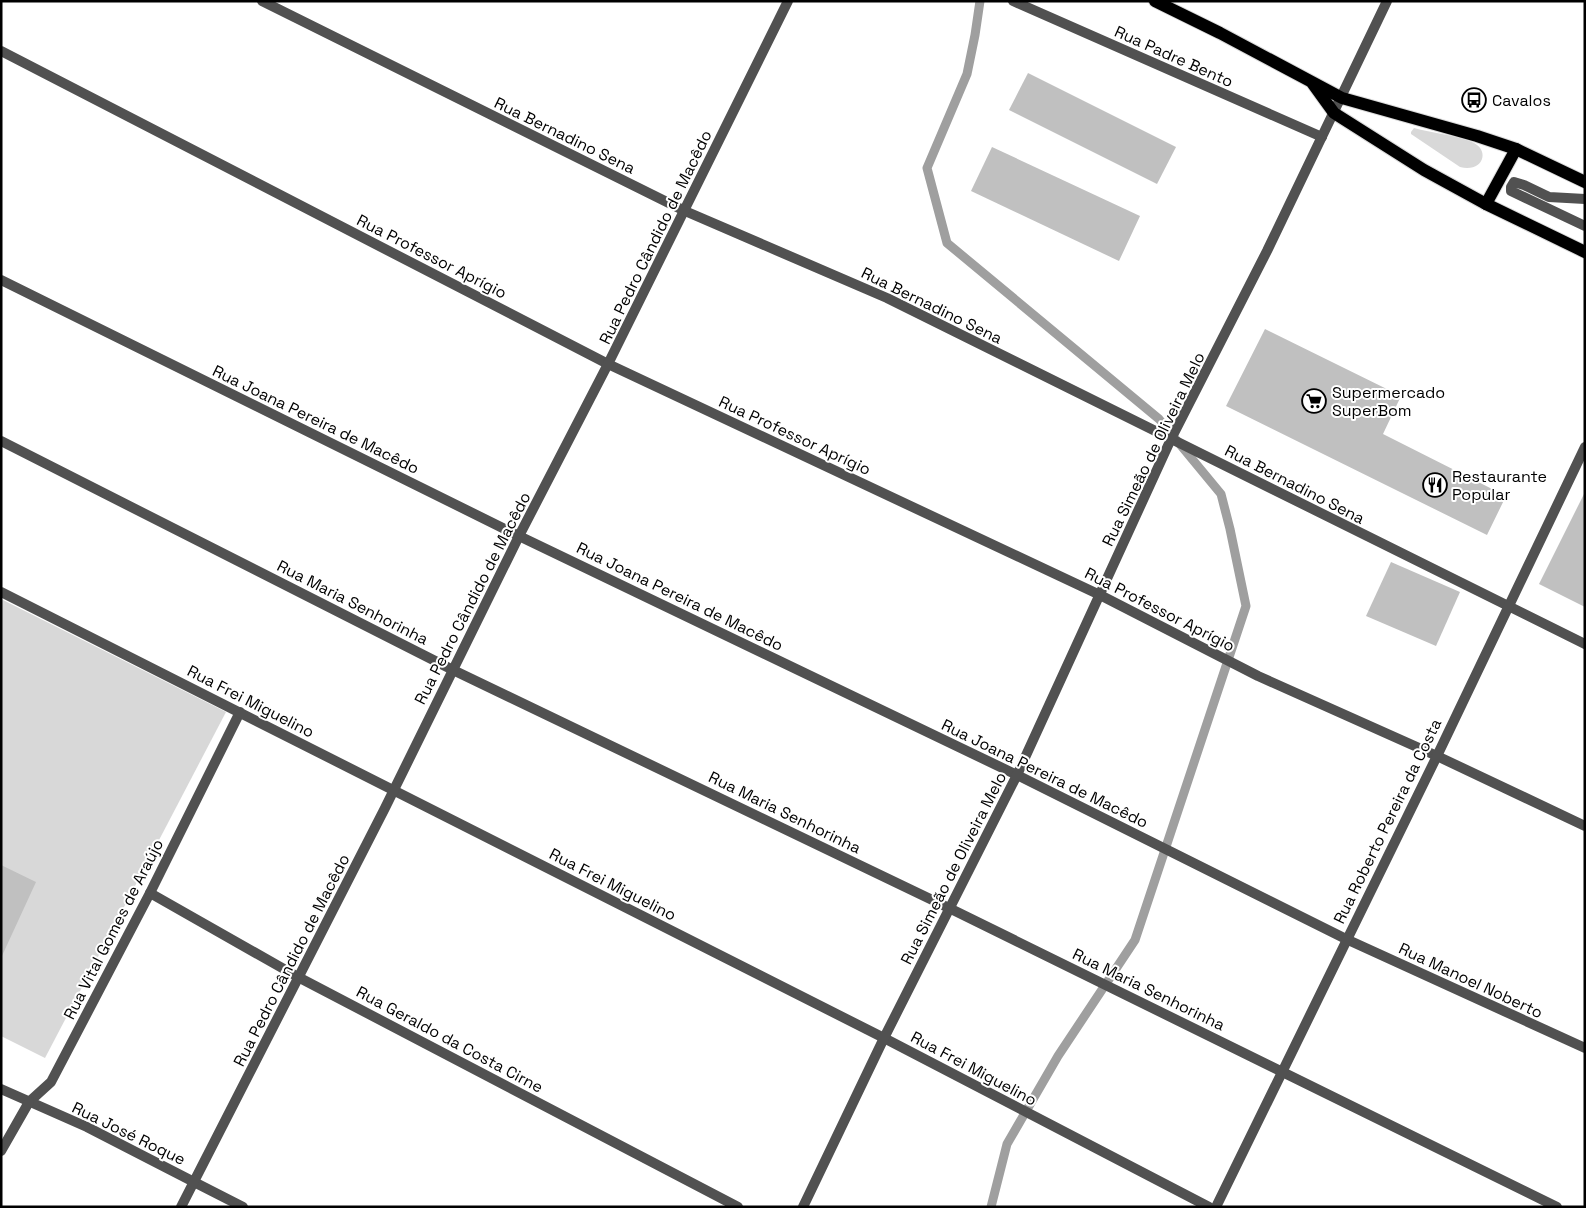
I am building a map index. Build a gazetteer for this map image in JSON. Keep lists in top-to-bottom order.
{
  "streets": {
    "street": [
      "Rua Padre Bento",
      "Rua Bernadino Sena",
      "Rua Pedro Cândido de Macêdo",
      "Rua Professor Aprígio",
      "Rua Joana Pereira de Macêdo",
      "Rua Simeão de Oliveira Melo",
      "Rua Maria Senhorinha",
      "Rua Frei Miguelino",
      "Rua Roberto Pereira da Costa",
      "Rua Vital Gomes de Araújo",
      "Rua Manoel Noberto",
      "Rua Geraldo da Costa Cirne",
      "Rua José Roque"
    ]
  },
  "crossings": [
    ["Rua Padre Bento", "Rua Simeão de Oliveira Melo"],
    ["Rua Bernadino Sena", "Rua Pedro Cândido de Macêdo"],
    ["Rua Bernadino Sena", "Rua Simeão de Oliveira Melo"],
    ["Rua Bernadino Sena", "Rua Roberto Pereira da Costa"],
    ["Rua Pedro Cândido de Macêdo", "Rua Professor Aprígio"],
    ["Rua Pedro Cândido de Macêdo", "Rua Joana Pereira de Macêdo"],
    ["Rua Pedro Cândido de Macêdo", "Rua Maria Senhorinha"],
    ["Rua Pedro Cândido de Macêdo", "Rua Frei Miguelino"],
    ["Rua Pedro Cândido de Macêdo", "Rua Geraldo da Costa Cirne"],
    ["Rua Pedro Cândido de Macêdo", "Rua José Roque"],
    ["Rua Professor Aprígio", "Rua Simeão de Oliveira Melo"],
    ["Rua Professor Aprígio", "Rua Roberto Pereira da Costa"],
    ["Rua Joana Pereira de Macêdo", "Rua Simeão de Oliveira Melo"],
    ["Rua Joana Pereira de Macêdo", "Rua Roberto Pereira da Costa"],
    ["Rua Joana Pereira de Macêdo", "Rua Manoel Noberto"],
    ["Rua Simeão de Oliveira Melo", "Rua Maria Senhorinha"],
    ["Rua Simeão de Oliveira Melo", "Rua Frei Miguelino"],
    ["Rua Maria Senhorinha", "Rua Roberto Pereira da Costa"],
    ["Rua Frei Miguelino", "Rua Vital Gomes de Araújo"],
    ["Rua Roberto Pereira da Costa", "Rua Manoel Noberto"],
    ["Rua Vital Gomes de Araújo", "Rua Geraldo da Costa Cirne"],
    ["Rua Vital Gomes de Araújo", "Rua José Roque"]
  ],
  "places": {
    "bus stop": ["Cavalos"],
    "supermarket": ["Supermercado SuperBom"],
    "restaurant": ["Restaurante Popular"]
  }
}
